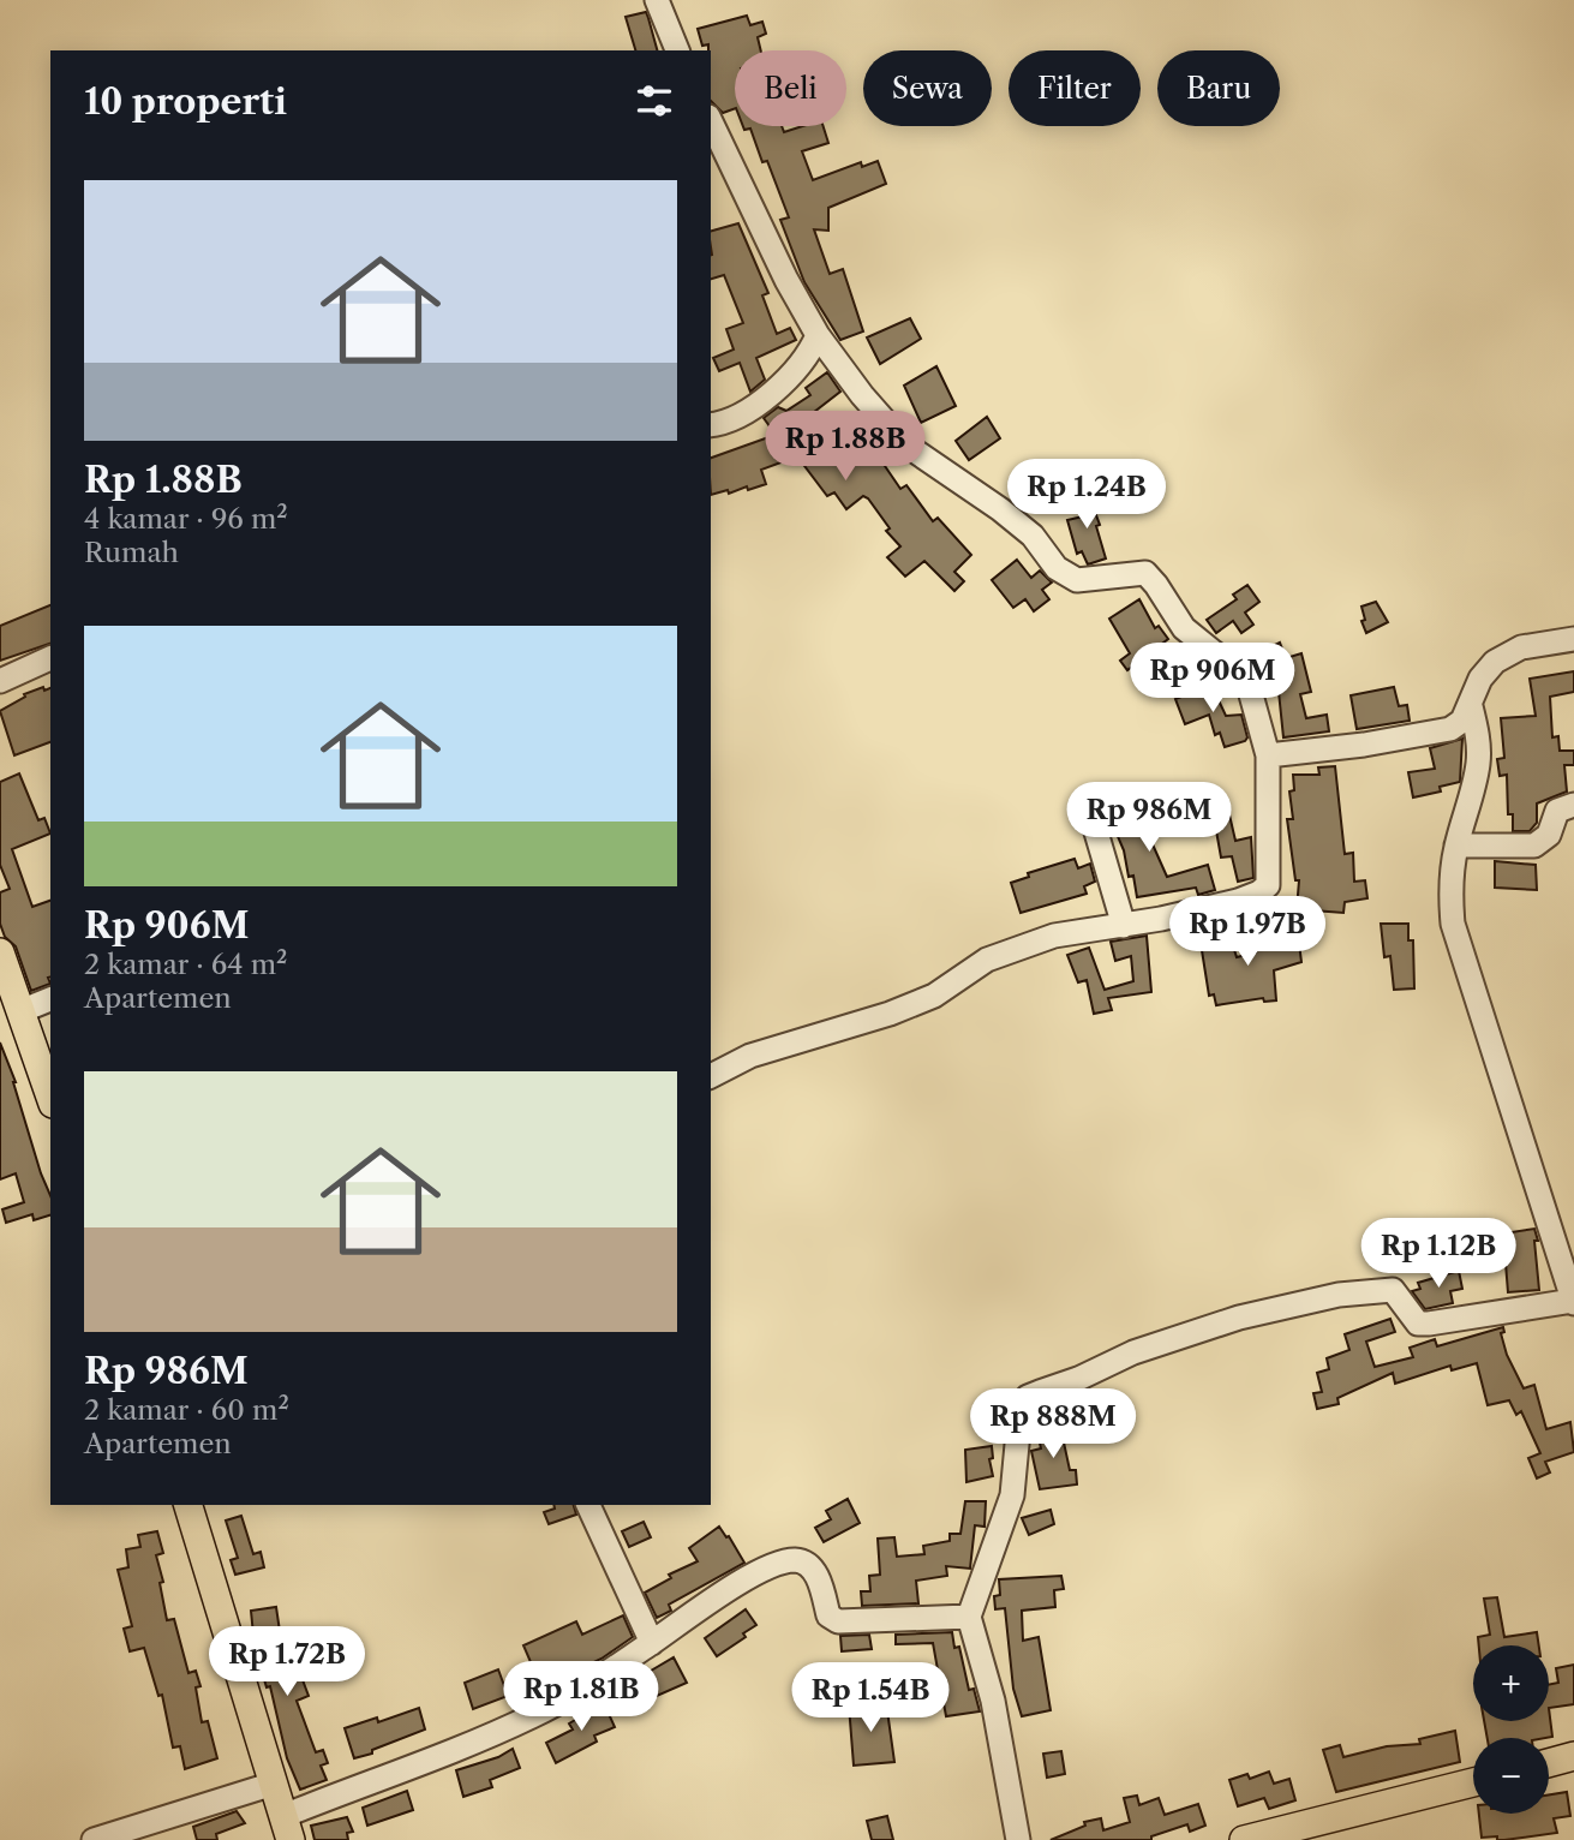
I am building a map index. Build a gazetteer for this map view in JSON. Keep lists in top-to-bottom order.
{
  "page": {
    "chip": [
      "Beli",
      "Sewa",
      "Filter",
      "Baru"
    ],
    "heading": "10 properti",
    "list": [
      {
        "name": "Rp 1.88B",
        "note": "4 kamar · 96 m² · Rumah"
      },
      {
        "name": "Rp 906M",
        "note": "2 kamar · 64 m² · Apartemen"
      },
      {
        "name": "Rp 986M",
        "note": "2 kamar · 60 m² · Apartemen"
      }
    ],
    "price": [
      "Rp 1.88B",
      "Rp 1.24B",
      "Rp 906M",
      "Rp 986M",
      "Rp 1.97B",
      "Rp 1.12B",
      "Rp 888M",
      "Rp 1.72B",
      "Rp 1.81B",
      "Rp 1.54B"
    ],
    "map_buttons": ["+", "−"]
  }
}
